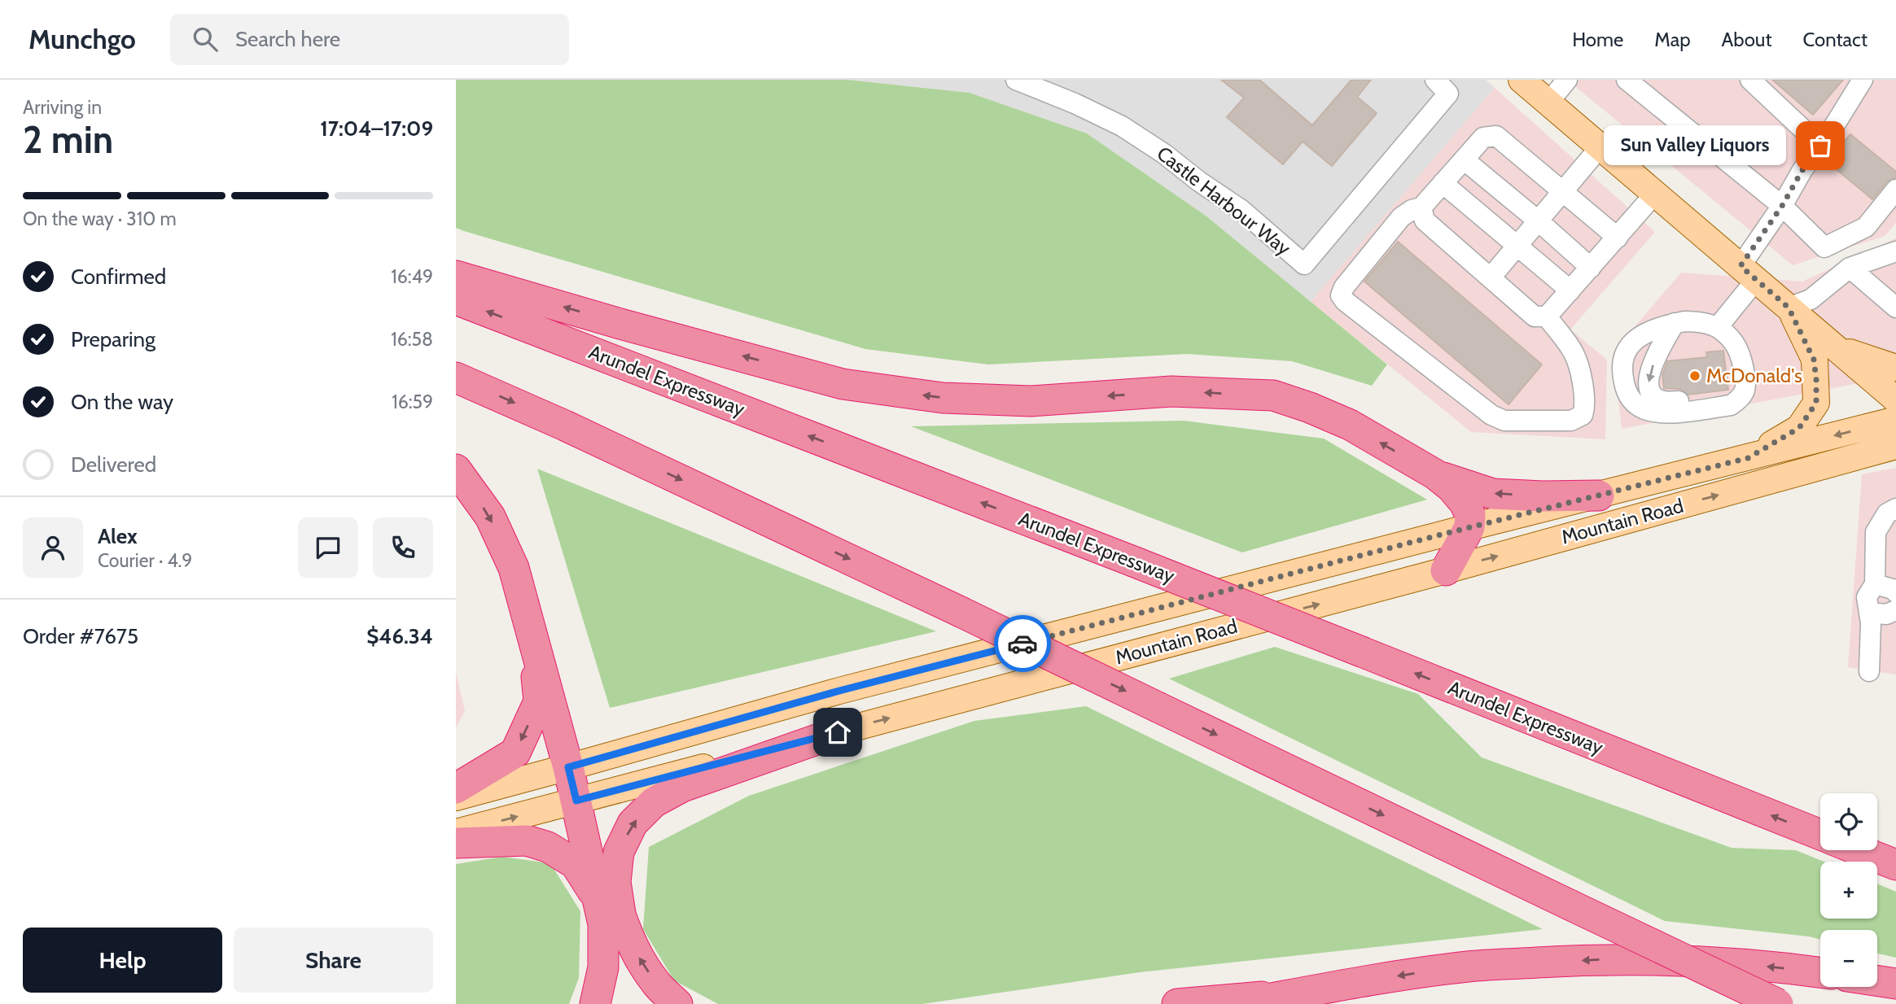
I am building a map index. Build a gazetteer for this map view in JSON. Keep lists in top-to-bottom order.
{
  "streets": {
    "highway": ["Arundel Expressway"],
    "main road": ["Mountain Road"],
    "street": ["Castle Harbour Way"]
  },
  "places": ["Sun Valley Liquors", "McDonald's"],
  "page": {
    "header": "Munchgo",
    "search": "Search here",
    "nav": [
      "Home",
      "Map",
      "About",
      "Contact"
    ],
    "heading": ["2 min", "Arriving in", "17:04–17:09"],
    "panel": [
      "Alex",
      "Courier · 4.9",
      "Order #7675",
      "$46.34"
    ],
    "bubble": "Sun Valley Liquors",
    "bar": "On the way · 310 m",
    "list": [
      ["Confirmed", "16:49"],
      ["Preparing", "16:58"],
      ["On the way", "16:59"],
      "Delivered"
    ],
    "map_buttons": ["+", "−"],
    "buttons": ["Help", "Share"]
  }
}
